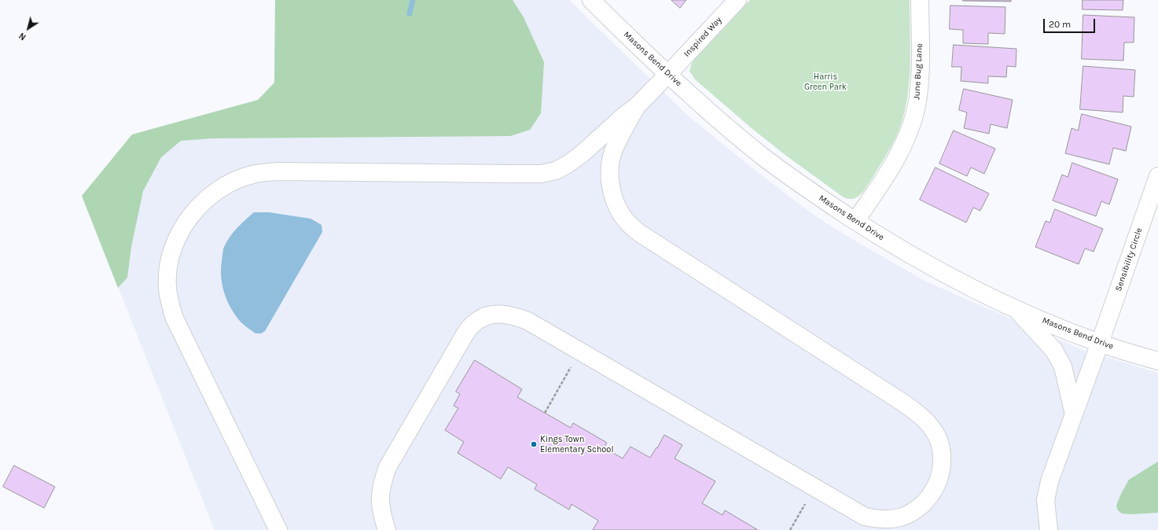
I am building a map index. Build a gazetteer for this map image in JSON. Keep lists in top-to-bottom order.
{
  "streets": {
    "street": [
      "Inspired Way",
      "Masons Bend Drive",
      "June Bug Lane",
      "Sensibility Circle"
    ]
  },
  "crossings": [
    ["Inspired Way", "Masons Bend Drive"],
    ["Masons Bend Drive", "June Bug Lane"],
    ["Masons Bend Drive", "Sensibility Circle"]
  ],
  "parks": ["Harris Green Park"],
  "places": ["Kings Town Elementary School"],
  "scale_bar": "20 m",
  "north": "bottom left"
}
